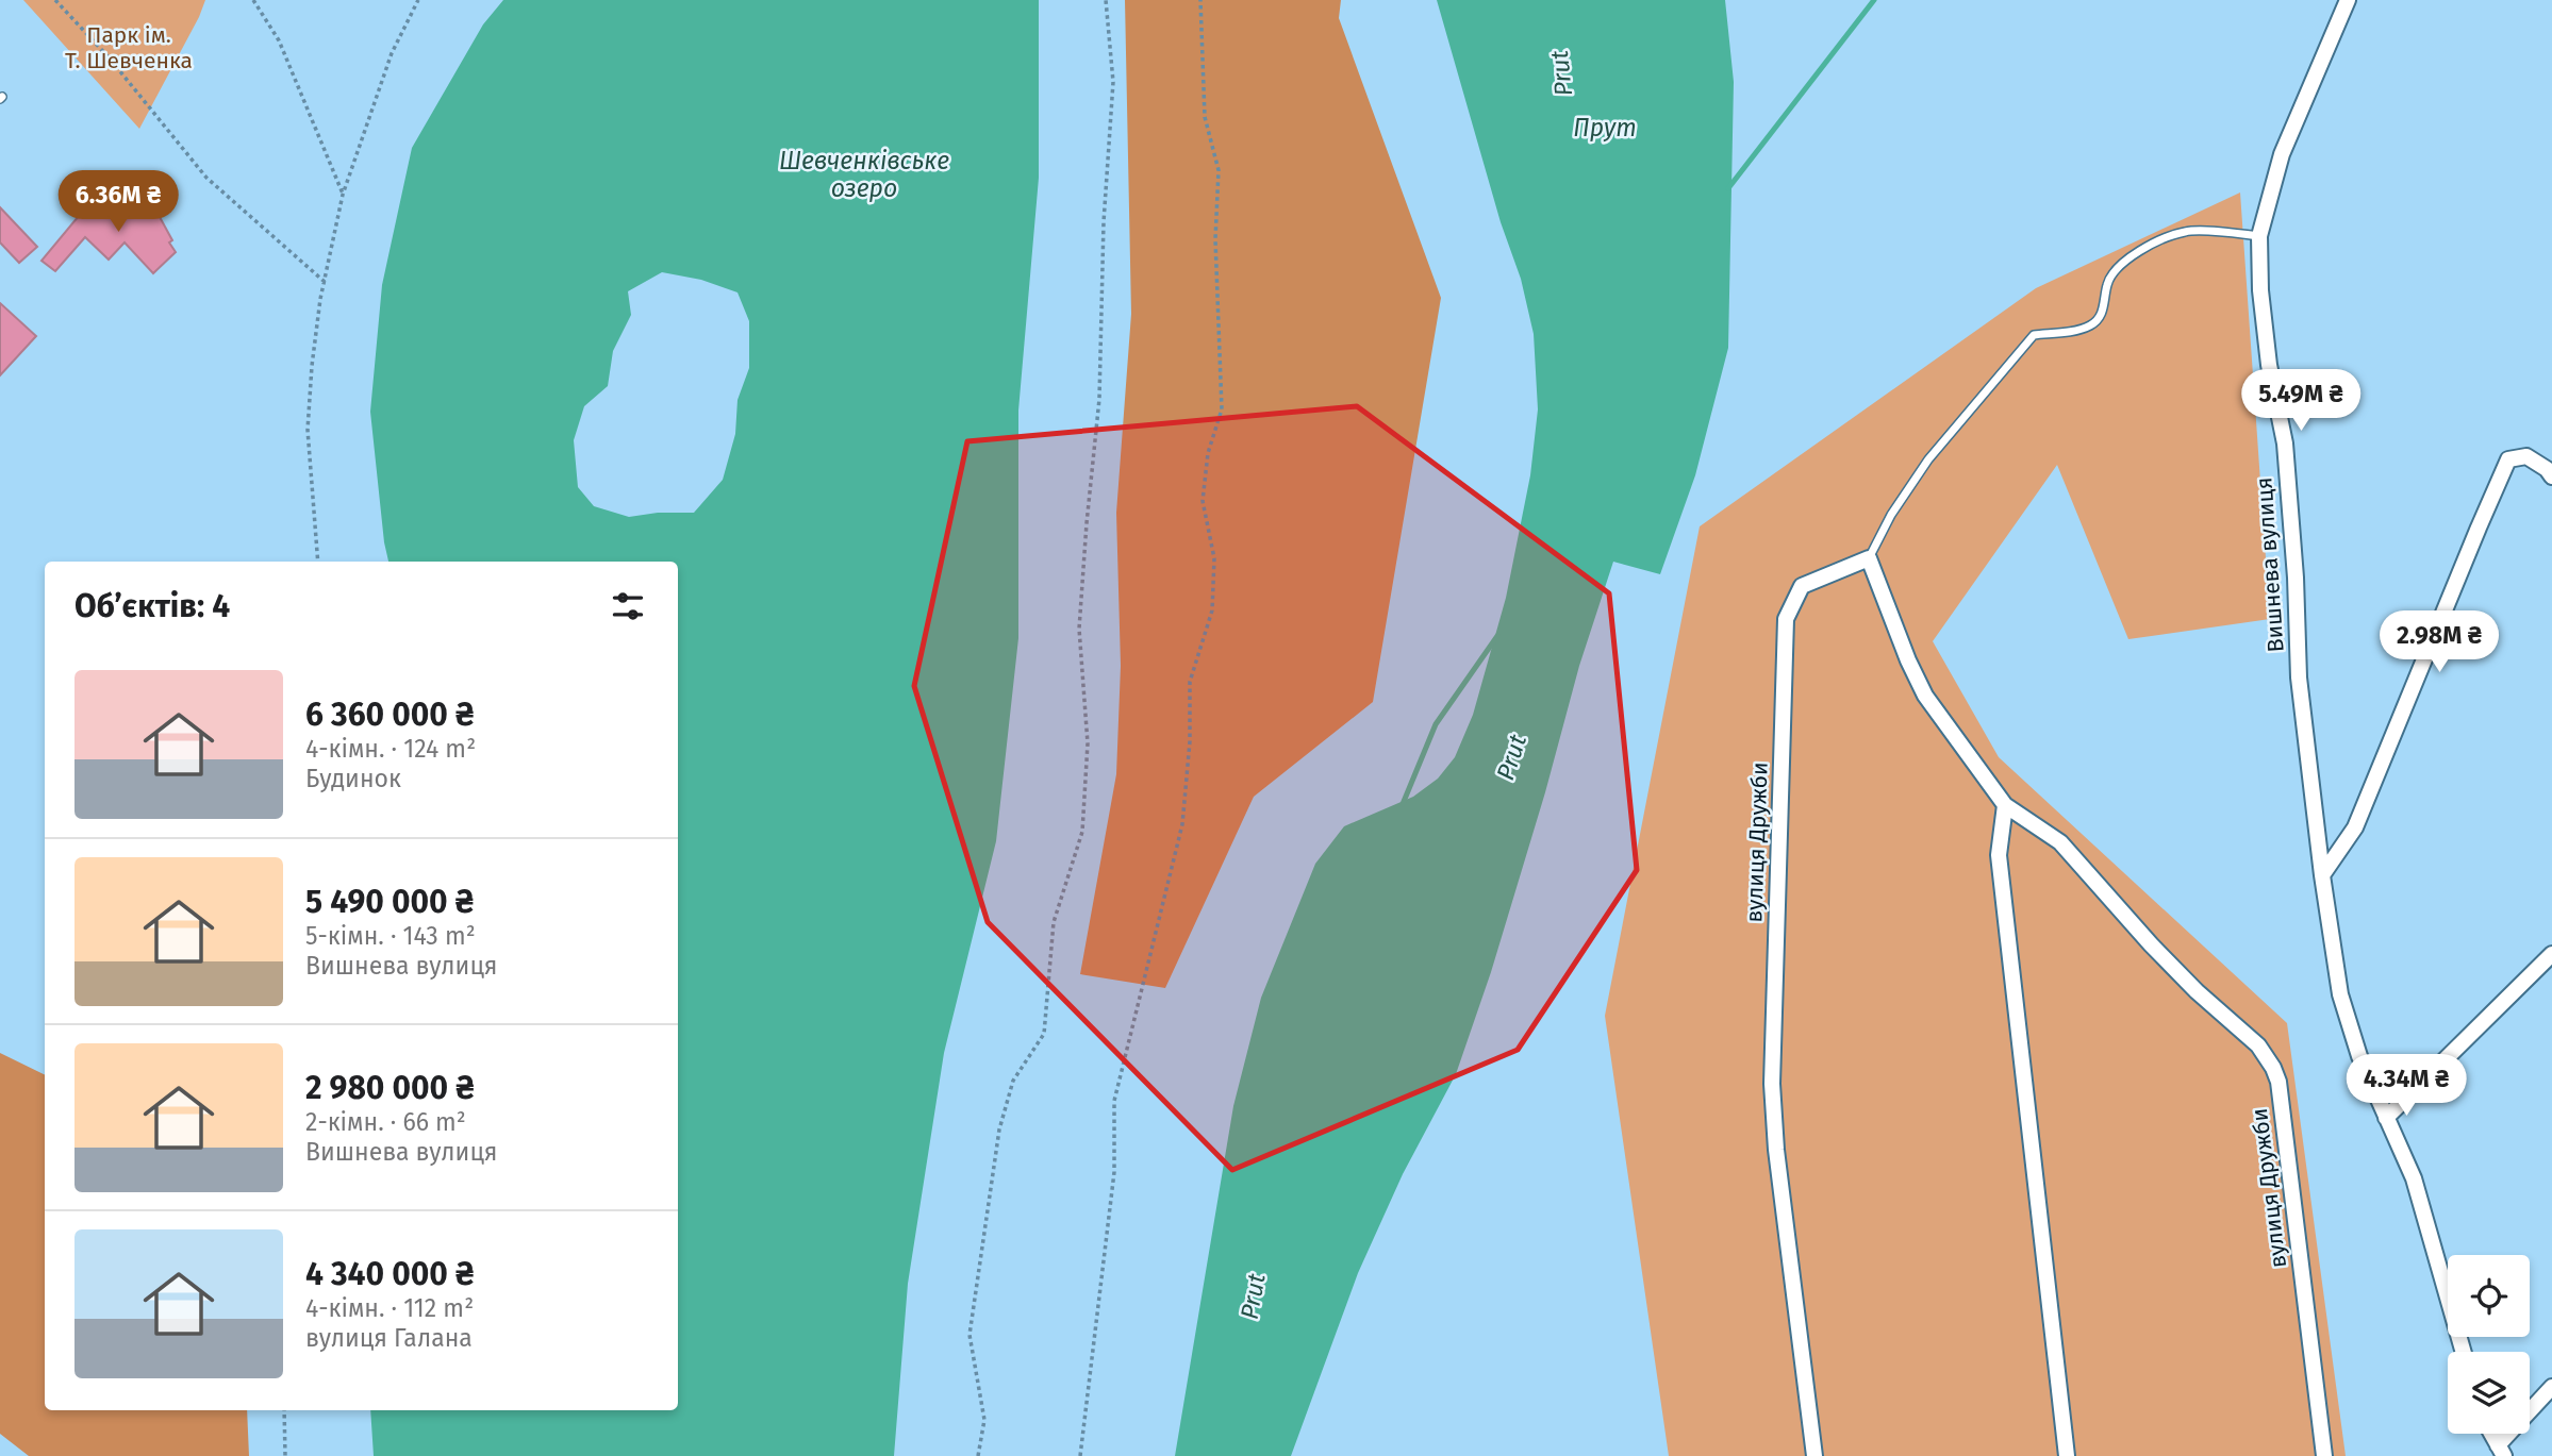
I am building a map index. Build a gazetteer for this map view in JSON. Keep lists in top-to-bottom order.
{
  "streets": {
    "street": ["Вишнева вулиця", "вулиця Дружби"]
  },
  "water": ["Prut", "Прут", "Шевченківське озеро"],
  "parks": ["Парк ім. Т. Шевченка"],
  "page": {
    "price": [
      "6.36M ₴",
      "5.49M ₴",
      "2.98M ₴",
      "4.34M ₴"
    ],
    "heading": "Об’єктів: 4",
    "list": [
      {
        "name": "6 360 000 ₴",
        "note": "4-кімн. · 124 m² · Будинок"
      },
      {
        "name": "5 490 000 ₴",
        "note": "5-кімн. · 143 m² · Вишнева вулиця"
      },
      {
        "name": "2 980 000 ₴",
        "note": "2-кімн. · 66 m² · Вишнева вулиця"
      },
      {
        "name": "4 340 000 ₴",
        "note": "4-кімн. · 112 m² · вулиця Галана"
      }
    ]
  }
}
